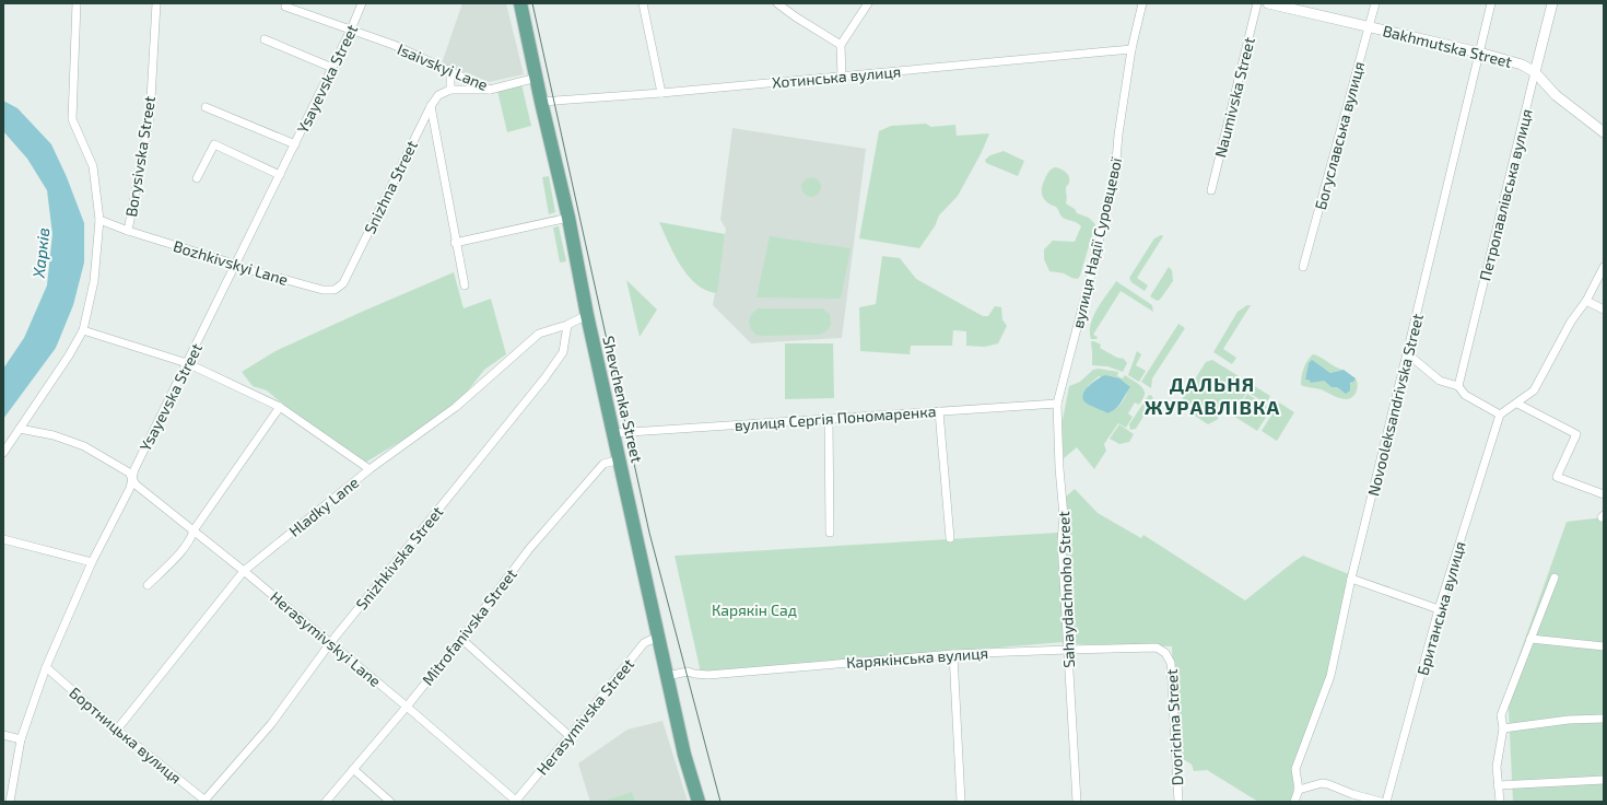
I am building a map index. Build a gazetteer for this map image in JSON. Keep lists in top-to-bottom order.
{
  "streets": {
    "main road": ["Shevchenka Street"],
    "street": [
      "Bakhmutska Street",
      "Isaivskyi Lane",
      "Хотинська вулиця",
      "Ysayevska Street",
      "Naumivska Street",
      "Богуславська вулиця",
      "Borysivska Street",
      "Snizhna Street",
      "Петропавлівська вулиця",
      "вулиця Надії Суровцевої",
      "Bozhkivskyi Lane",
      "Novooleksandrivska Street",
      "вулиця Сергія Пономаренка",
      "Hladky Lane",
      "Snizhkivska Street",
      "Sahaydachnoho Street",
      "Британська вулиця",
      "Mitrofanivska Street",
      "Herasymivskyi Lane",
      "Карякінська вулиця",
      "Herasymivska Street",
      "Dvorichna Street",
      "Бортницька вулиця"
    ]
  },
  "crossings": [
    ["Bakhmutska Street", "Богуславська вулиця"],
    ["Bakhmutska Street", "Петропавлівська вулиця"],
    ["Bakhmutska Street", "Novooleksandrivska Street"],
    ["Isaivskyi Lane", "Ysayevska Street"],
    ["Isaivskyi Lane", "Shevchenka Street"],
    ["Хотинська вулиця", "вулиця Надії Суровцевої"],
    ["Хотинська вулиця", "Shevchenka Street"],
    ["Ysayevska Street", "Bozhkivskyi Lane"],
    ["Ysayevska Street", "Herasymivskyi Lane"],
    ["Ysayevska Street", "Бортницька вулиця"],
    ["Borysivska Street", "Bozhkivskyi Lane"],
    ["Snizhna Street", "Bozhkivskyi Lane"],
    ["вулиця Надії Суровцевої", "вулиця Сергія Пономаренка"],
    ["вулиця Надії Суровцевої", "Sahaydachnoho Street"],
    ["Shevchenka Street", "вулиця Сергія Пономаренка"],
    ["Shevchenka Street", "Mitrofanivska Street"],
    ["Shevchenka Street", "Карякінська вулиця"],
    ["Shevchenka Street", "Herasymivska Street"],
    ["вулиця Сергія Пономаренка", "Sahaydachnoho Street"],
    ["Hladky Lane", "Snizhkivska Street"],
    ["Hladky Lane", "Herasymivskyi Lane"],
    ["Hladky Lane", "Бортницька вулиця"],
    ["Snizhkivska Street", "Herasymivskyi Lane"],
    ["Snizhkivska Street", "Бортницька вулиця"],
    ["Sahaydachnoho Street", "Карякінська вулиця"],
    ["Mitrofanivska Street", "Herasymivskyi Lane"],
    ["Herasymivskyi Lane", "Herasymivska Street"],
    ["Карякінська вулиця", "Dvorichna Street"]
  ],
  "districts": ["ДАЛЬНЯ ЖУРАВЛІВКА"],
  "water": ["Харків"],
  "parks": ["Карякін Сад"]
}
